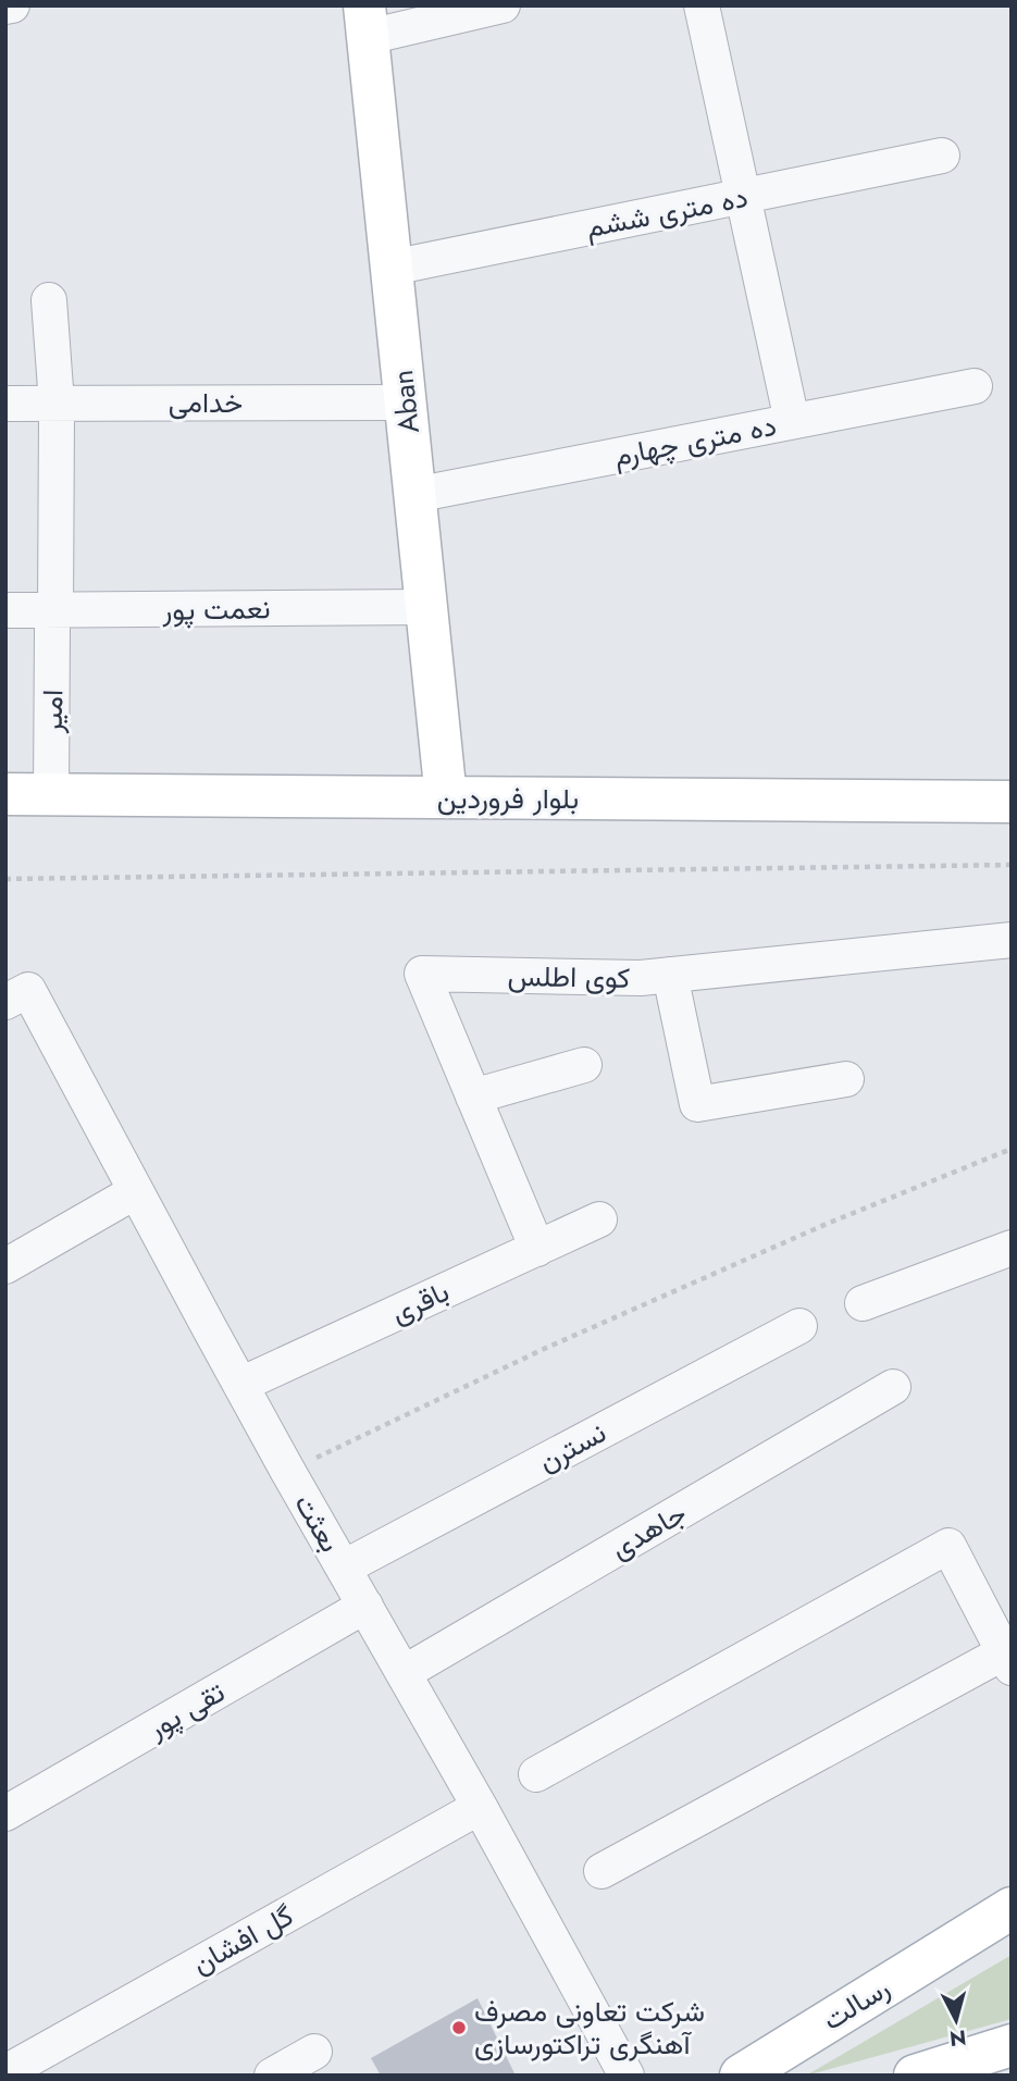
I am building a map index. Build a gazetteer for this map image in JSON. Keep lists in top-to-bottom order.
{
  "streets": {
    "main road": ["Aban", "بلوار فروردین", "رسالت"],
    "street": [
      "ده متری ششم",
      "خدامی",
      "ده متری چهارم",
      "نعمت پور",
      "امیر",
      "کوی اطلس",
      "باقری",
      "نسترن",
      "بعثت",
      "جاهدی",
      "تقی پور",
      "گل افشان"
    ]
  },
  "crossings": [
    ["ده متری ششم", "Aban"],
    ["Aban", "خدامی"],
    ["Aban", "ده متری چهارم"],
    ["Aban", "نعمت پور"],
    ["Aban", "بلوار فروردین"],
    ["خدامی", "امیر"],
    ["نعمت پور", "امیر"],
    ["امیر", "بلوار فروردین"],
    ["کوی اطلس", "باقری"],
    ["باقری", "بعثت"],
    ["نسترن", "بعثت"],
    ["بعثت", "جاهدی"],
    ["بعثت", "تقی پور"],
    ["بعثت", "گل افشان"]
  ],
  "places": ["شرکت تعاونی مصرف آهنگری تراکتورسازی"],
  "north": "bottom"
}
